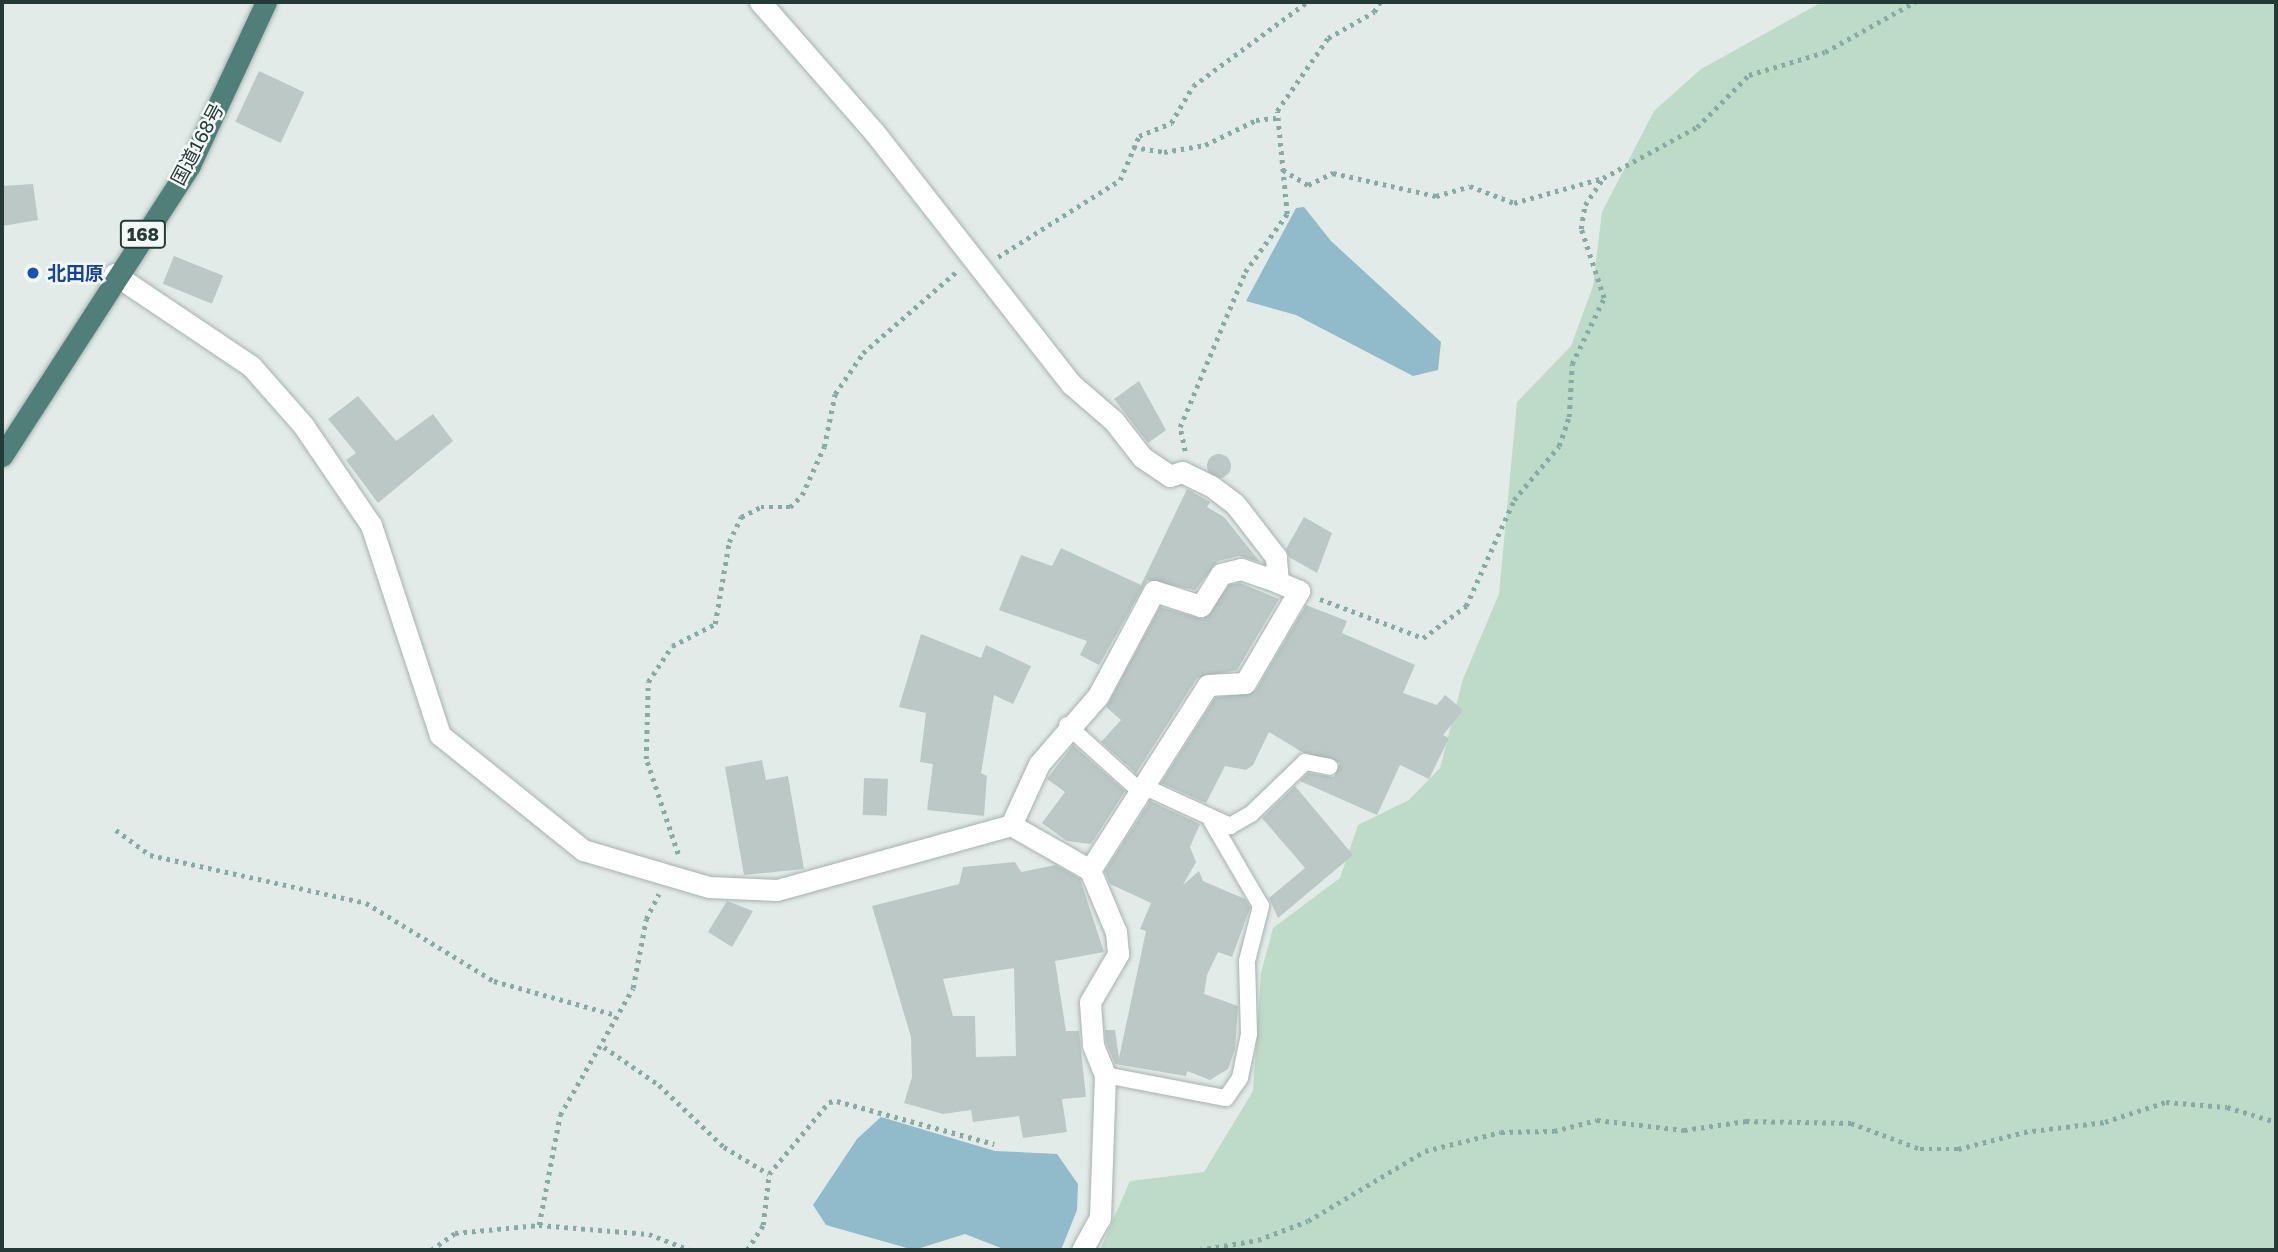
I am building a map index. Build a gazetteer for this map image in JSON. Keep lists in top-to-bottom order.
{
  "streets": {
    "highway": ["国道168号", "168"]
  },
  "places": ["北田原"]
}
